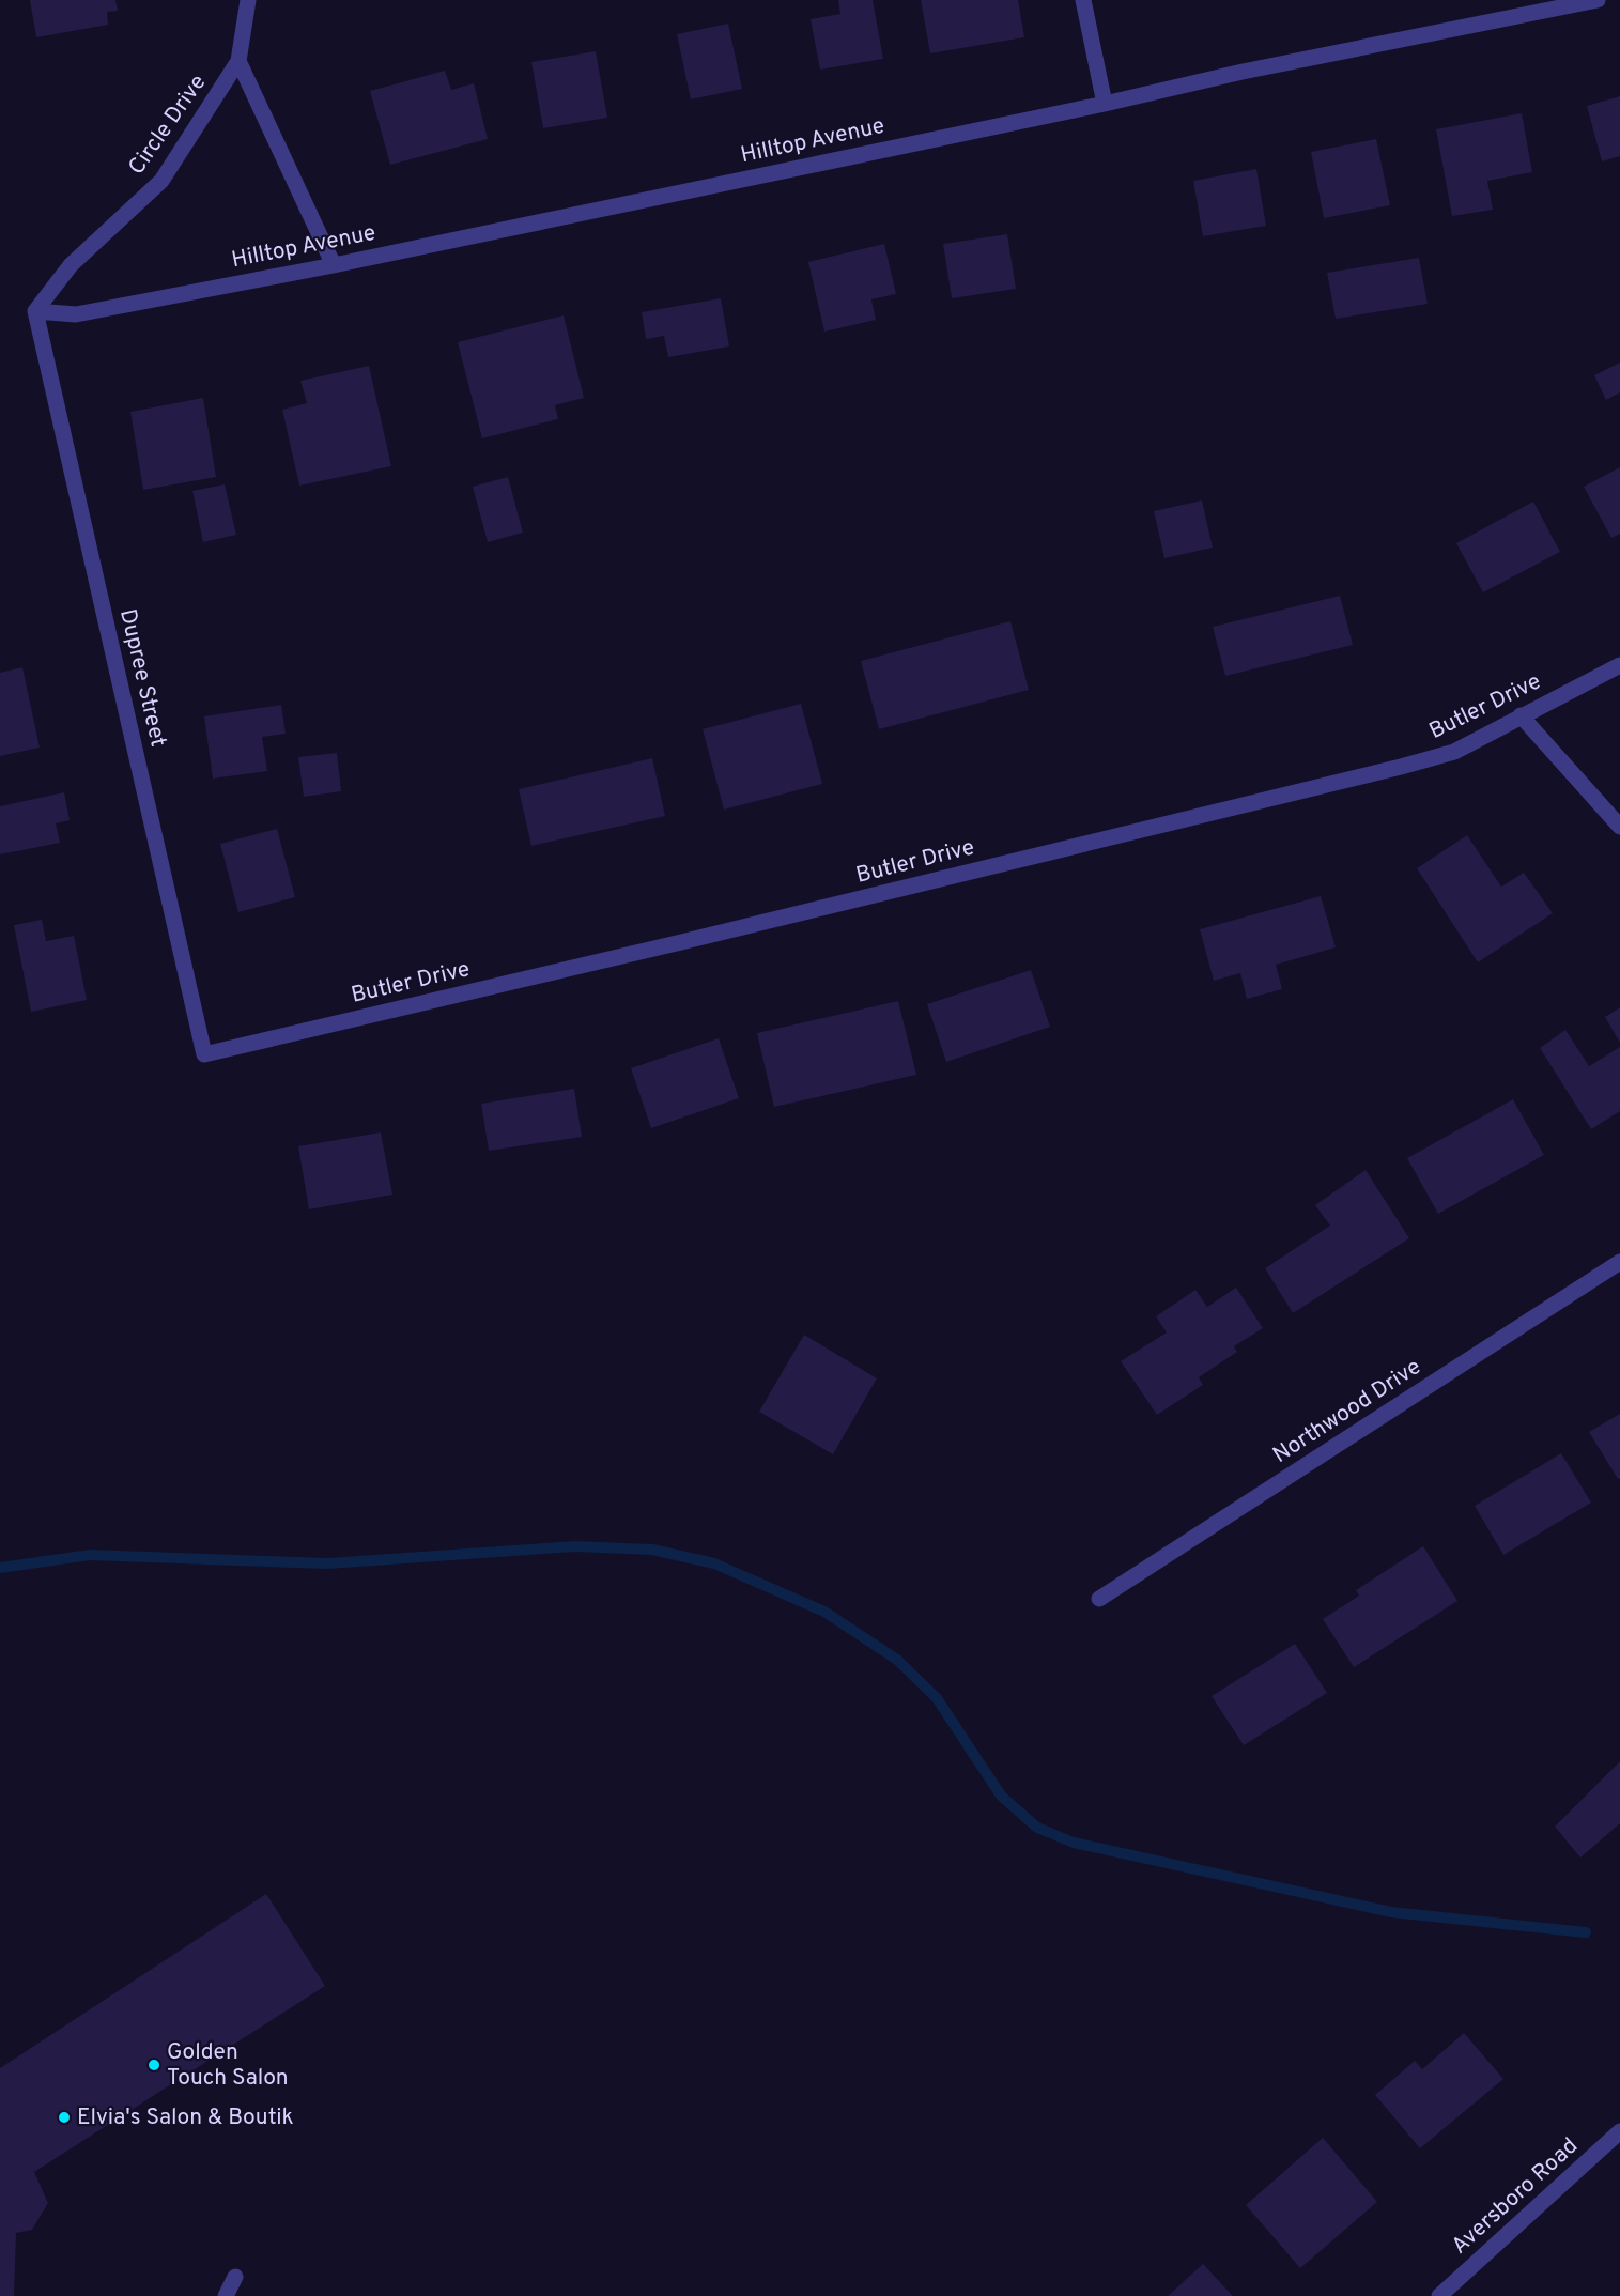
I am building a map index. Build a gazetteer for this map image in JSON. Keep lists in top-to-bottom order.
{
  "streets": {
    "street": [
      "Circle Drive",
      "Hilltop Avenue",
      "Dupree Street",
      "Butler Drive",
      "Northwood Drive",
      "Aversboro Road"
    ]
  },
  "crossings": [
    ["Circle Drive", "Hilltop Avenue"],
    ["Circle Drive", "Dupree Street"],
    ["Hilltop Avenue", "Dupree Street"],
    ["Dupree Street", "Butler Drive"]
  ],
  "places": ["Golden Touch Salon", "Elvia's Salon & Boutik"]
}
